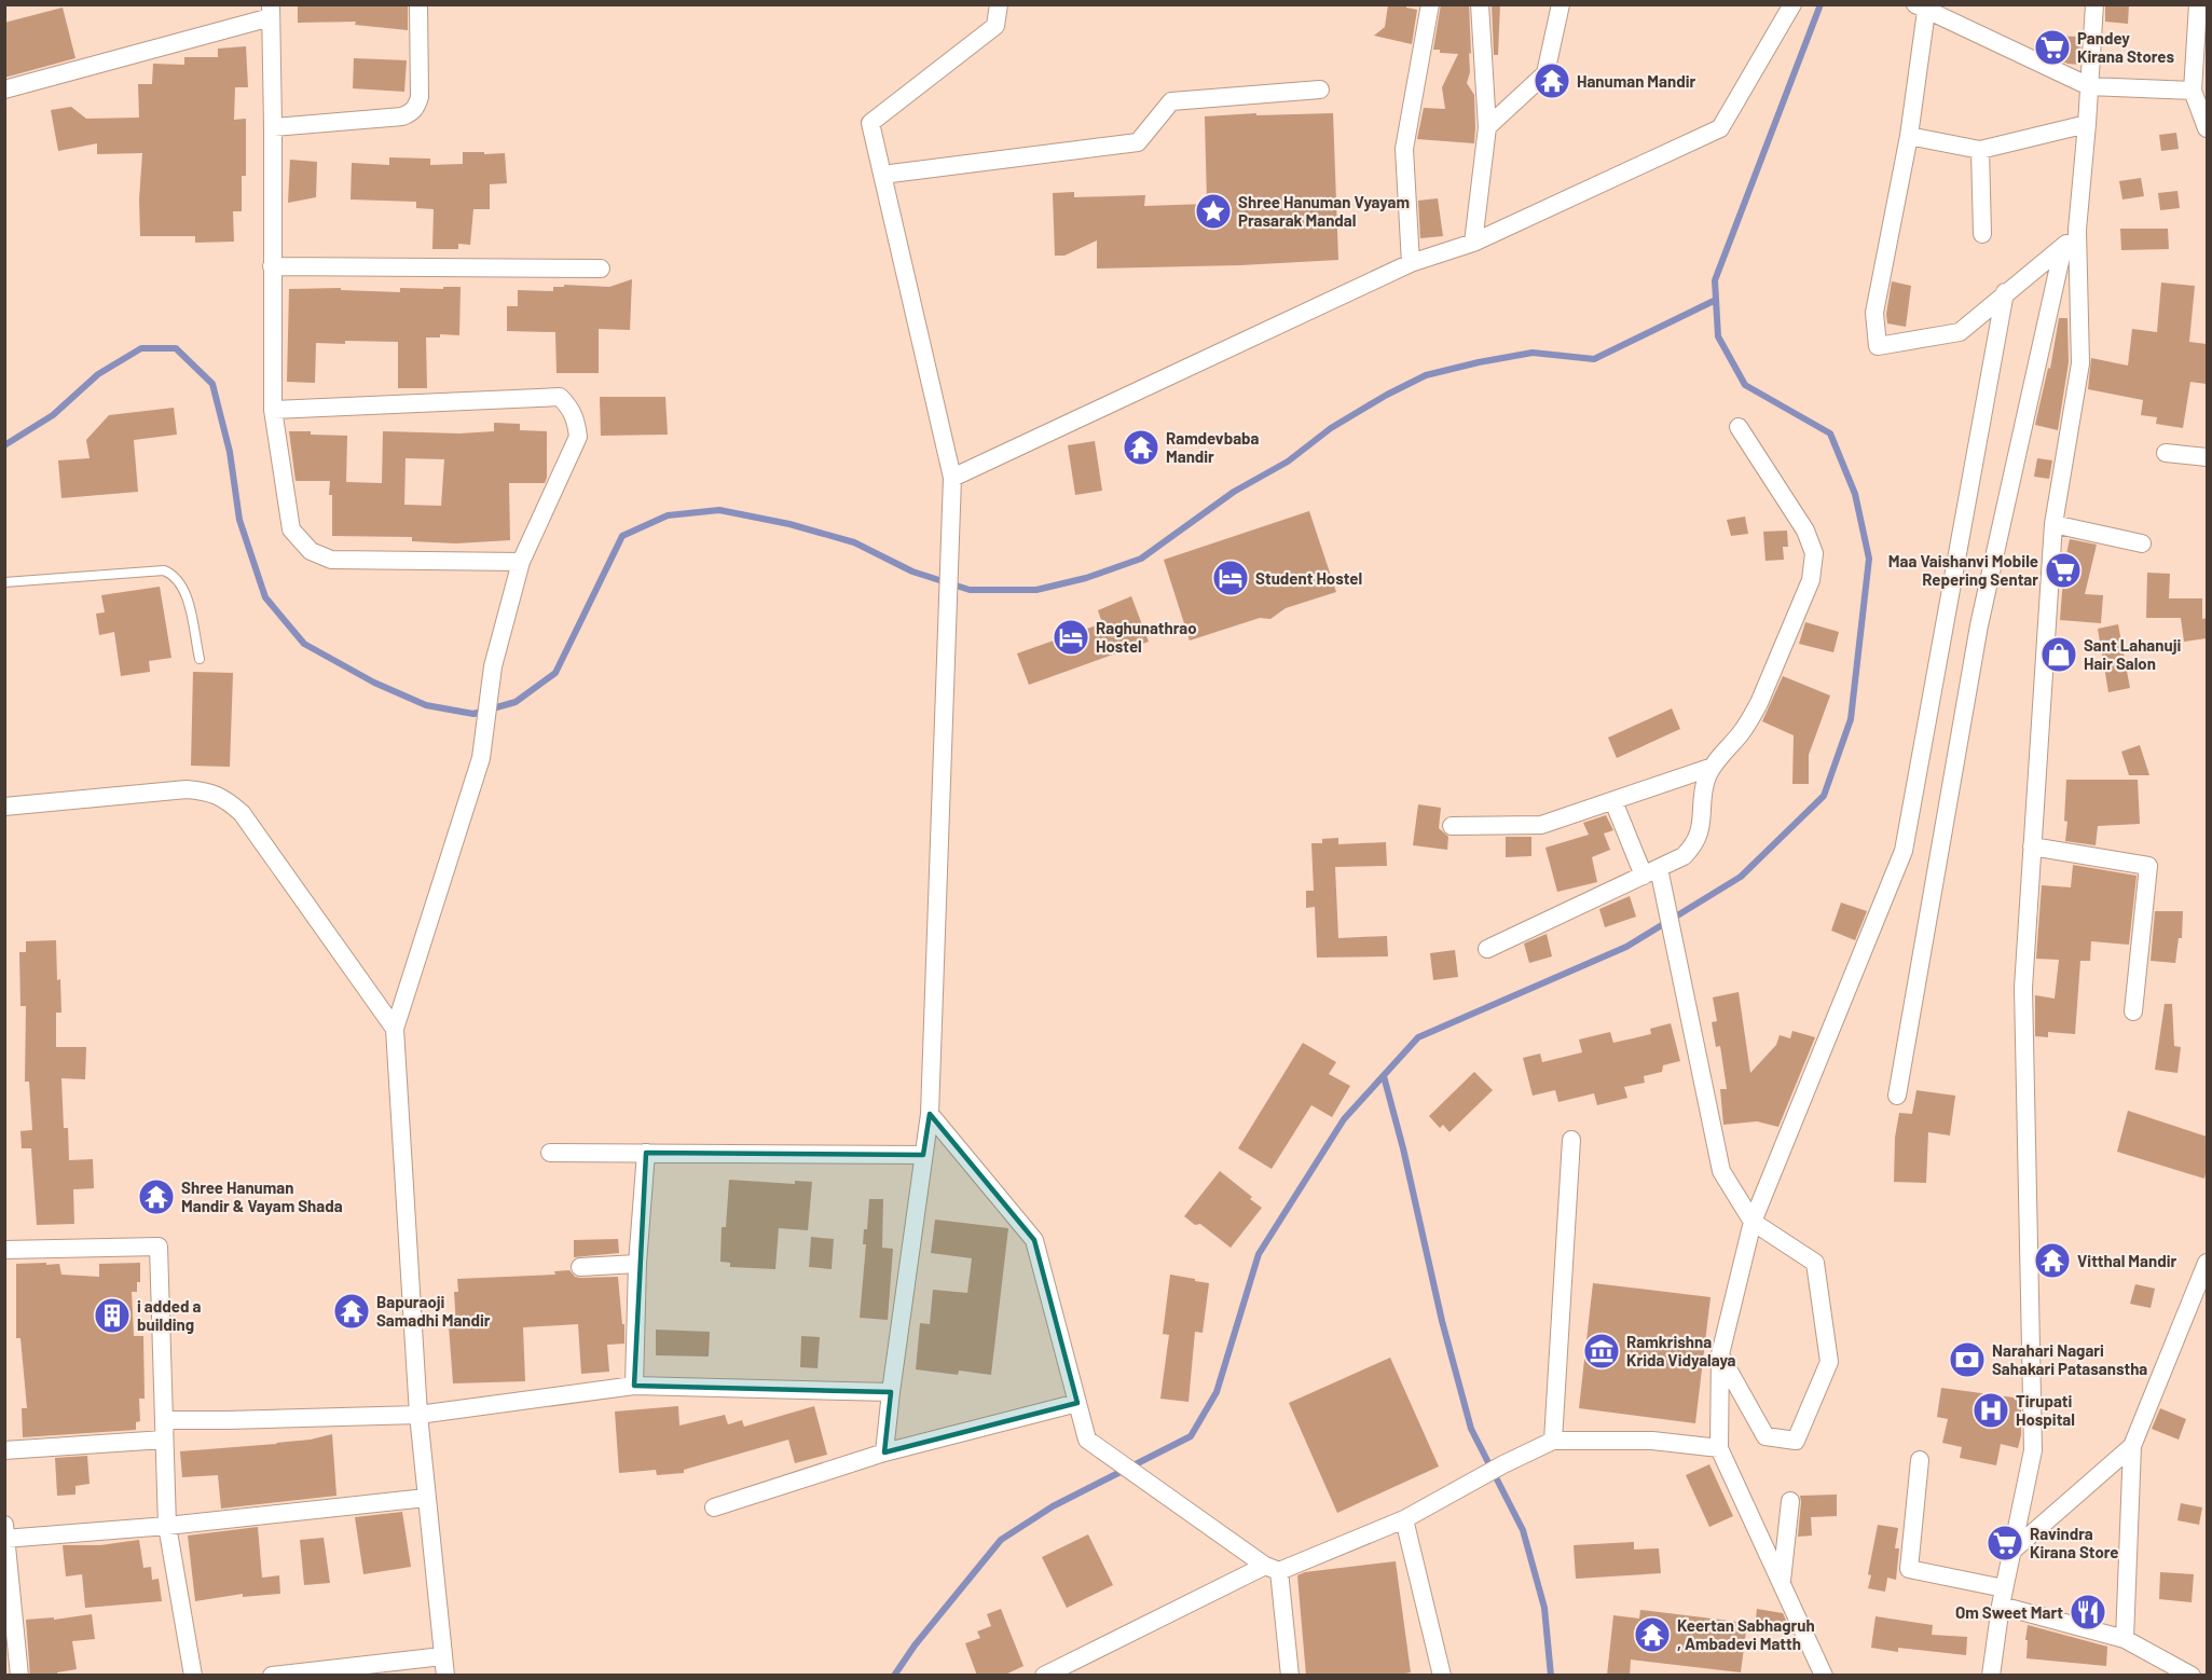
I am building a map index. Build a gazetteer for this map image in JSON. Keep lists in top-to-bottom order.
{
  "places": {
    "supermarket": ["Pandey Kirana Stores", "Maa Vaishanvi Mobile Repering Sentar", "Ravindra Kirana Store"],
    "temple": [
      "Hanuman Mandir",
      "Ramdevbaba Mandir",
      "Shree Hanuman Mandir & Vayam Shada",
      "Vitthal Mandir",
      "Bapuraoji Samadhi Mandir",
      "Keertan Sabhagruh , Ambadevi Matth"
    ],
    "place": ["Shree Hanuman Vyayam Prasarak Mandal"],
    "hotel": ["Student Hostel", "Raghunathrao Hostel"],
    "shop": ["Sant Lahanuji Hair Salon"],
    "building": ["i added a building"],
    "museum": ["Ramkrishna Krida Vidyalaya"],
    "bank": ["Narahari Nagari Sahakari Patasanstha"],
    "hospital": ["Tirupati Hospital"],
    "restaurant": ["Om Sweet Mart"]
  }
}
